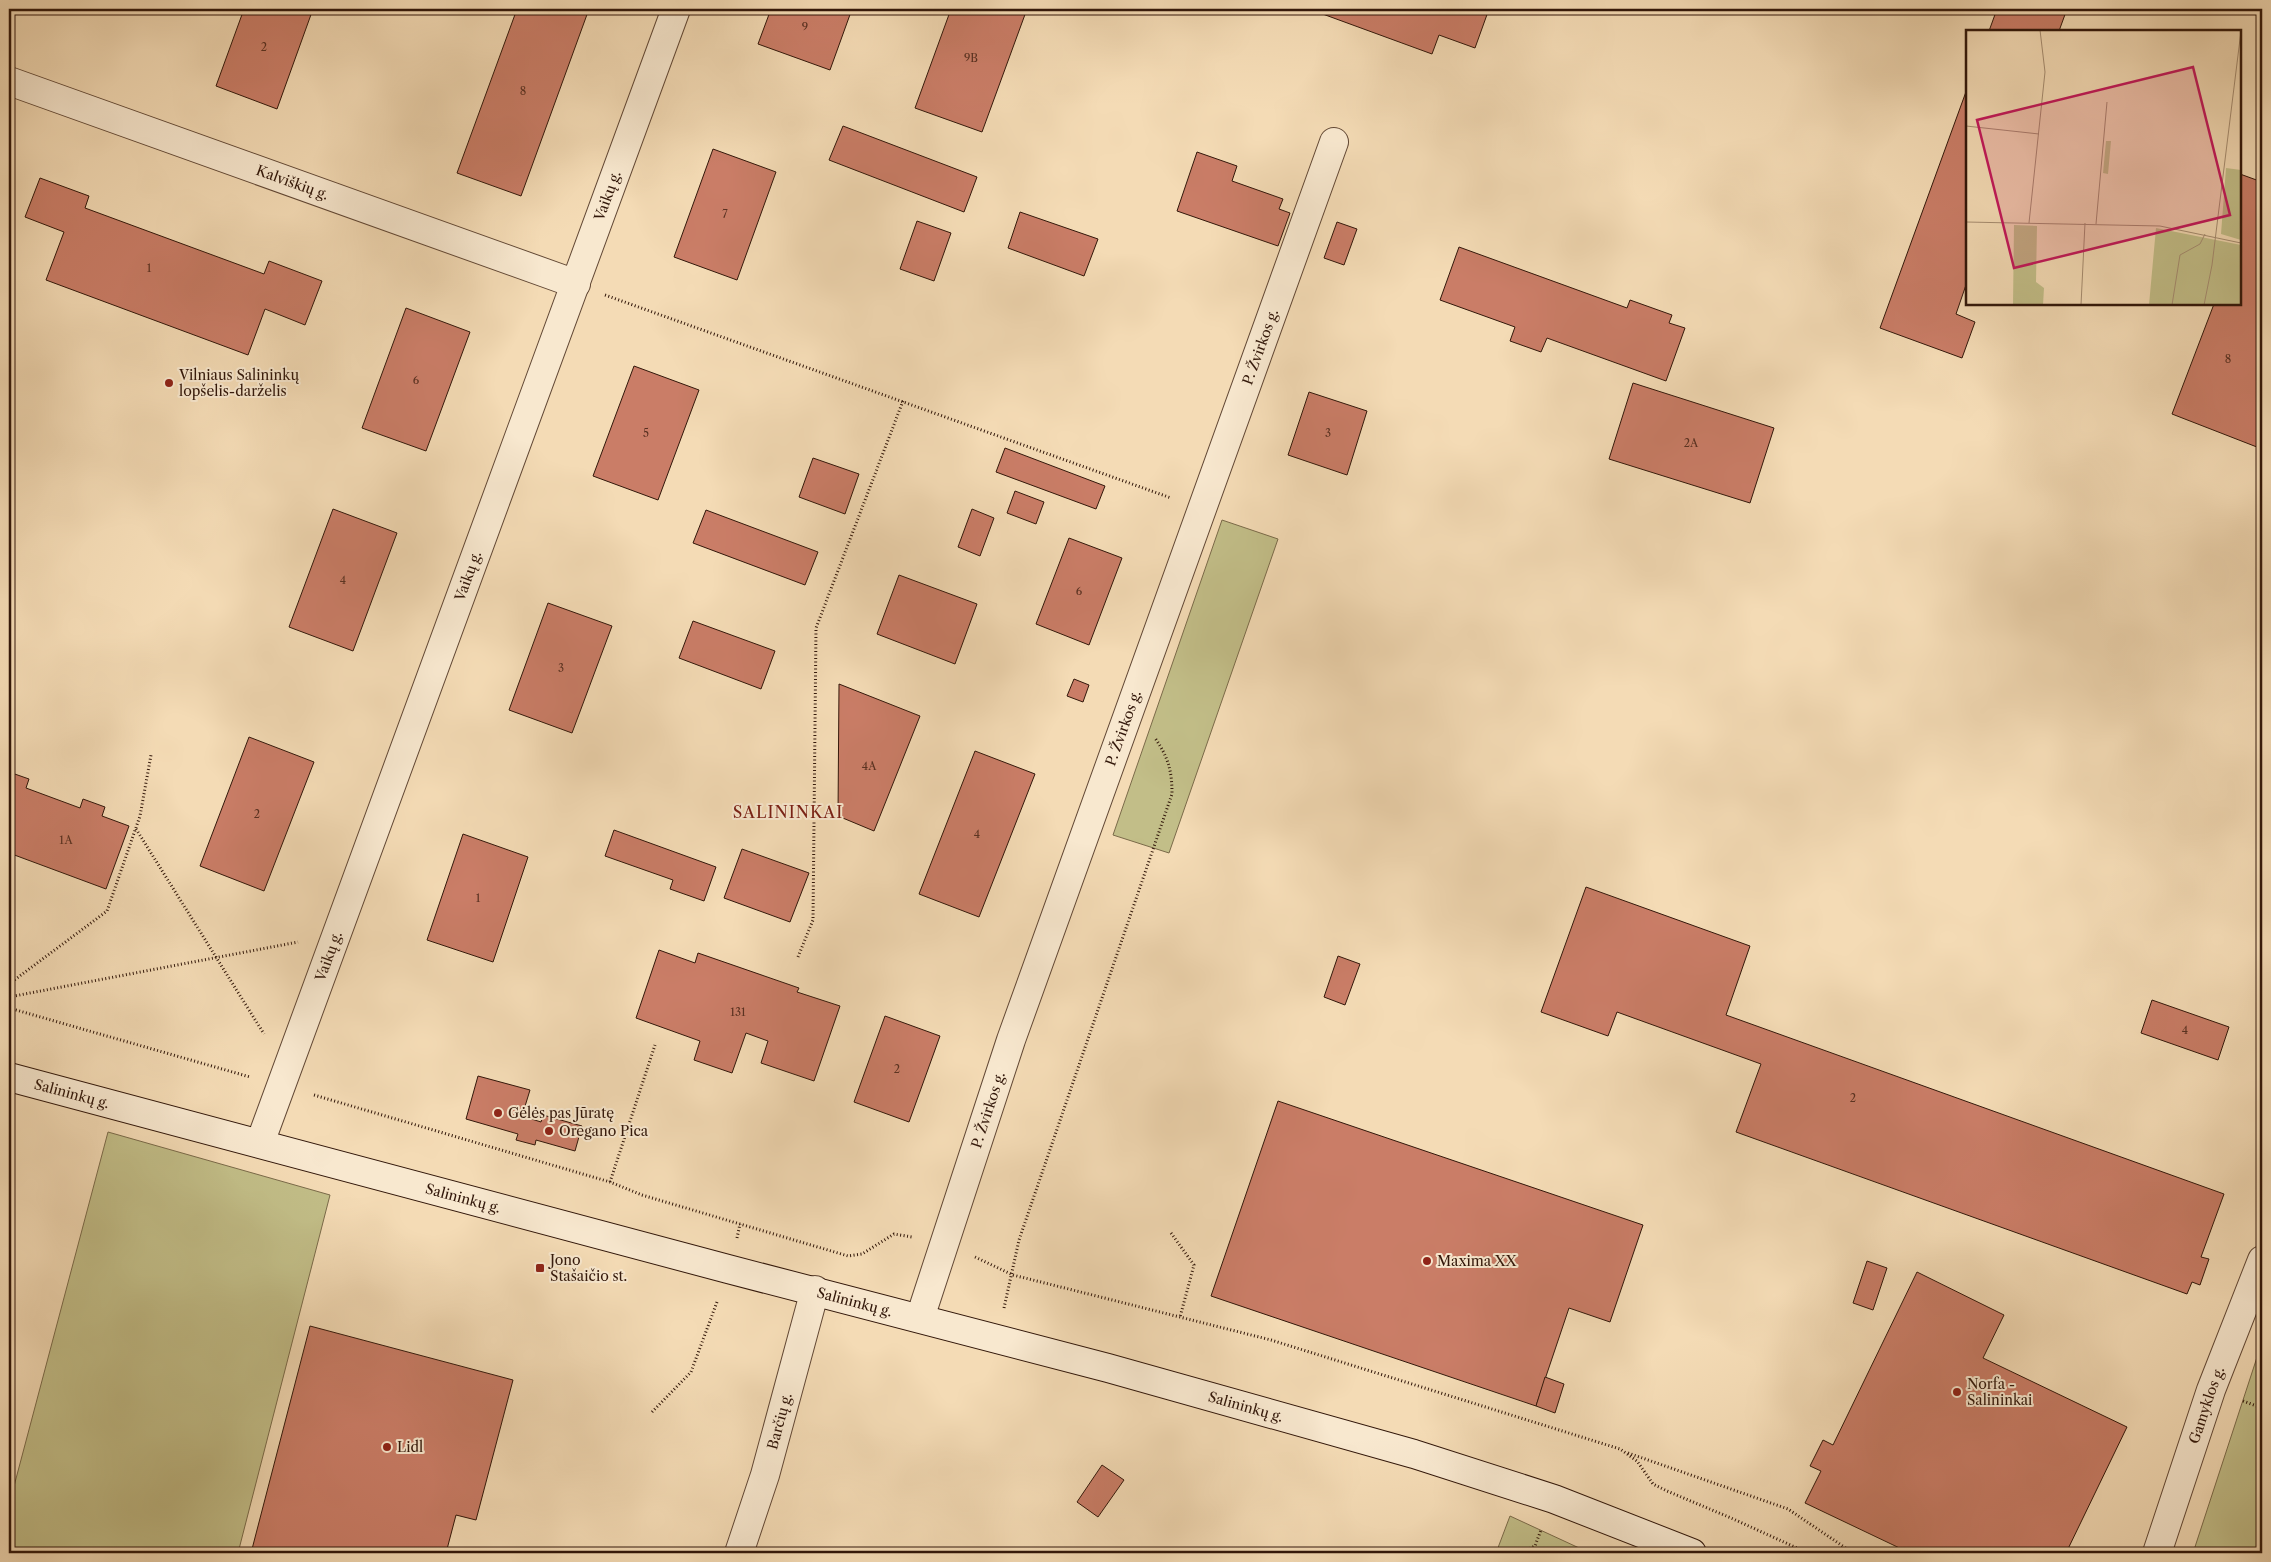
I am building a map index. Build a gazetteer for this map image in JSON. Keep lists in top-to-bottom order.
{
  "streets": {
    "street": [
      "Kalviškių g.",
      "Vaikų g.",
      "P. Žvirkos g.",
      "Salininkų g.",
      "Gamyklos g.",
      "Barčių g."
    ]
  },
  "crossings": [
    ["Kalviškių g.", "Vaikų g."],
    ["Vaikų g.", "Salininkų g."],
    ["P. Žvirkos g.", "Salininkų g."],
    ["Salininkų g.", "Barčių g."]
  ],
  "districts": ["SALININKAI"],
  "places": {
    "other": [
      "Vilniaus Salininkų lopšelis-darželis",
      "Gėlės pas Jūratę",
      "Oregano Pica",
      "Maxima XX",
      "Norfa - Salininkai",
      "Lidl"
    ],
    "transit": ["Jono Stašaičio st."]
  },
  "house_numbers": [
    "9",
    "2",
    "9B",
    "8",
    "7",
    "1",
    "8",
    "6",
    "5",
    "3",
    "2A",
    "4",
    "6",
    "3",
    "4A",
    "2",
    "4",
    "1A",
    "1",
    "131",
    "4",
    "2",
    "2"
  ]
}
